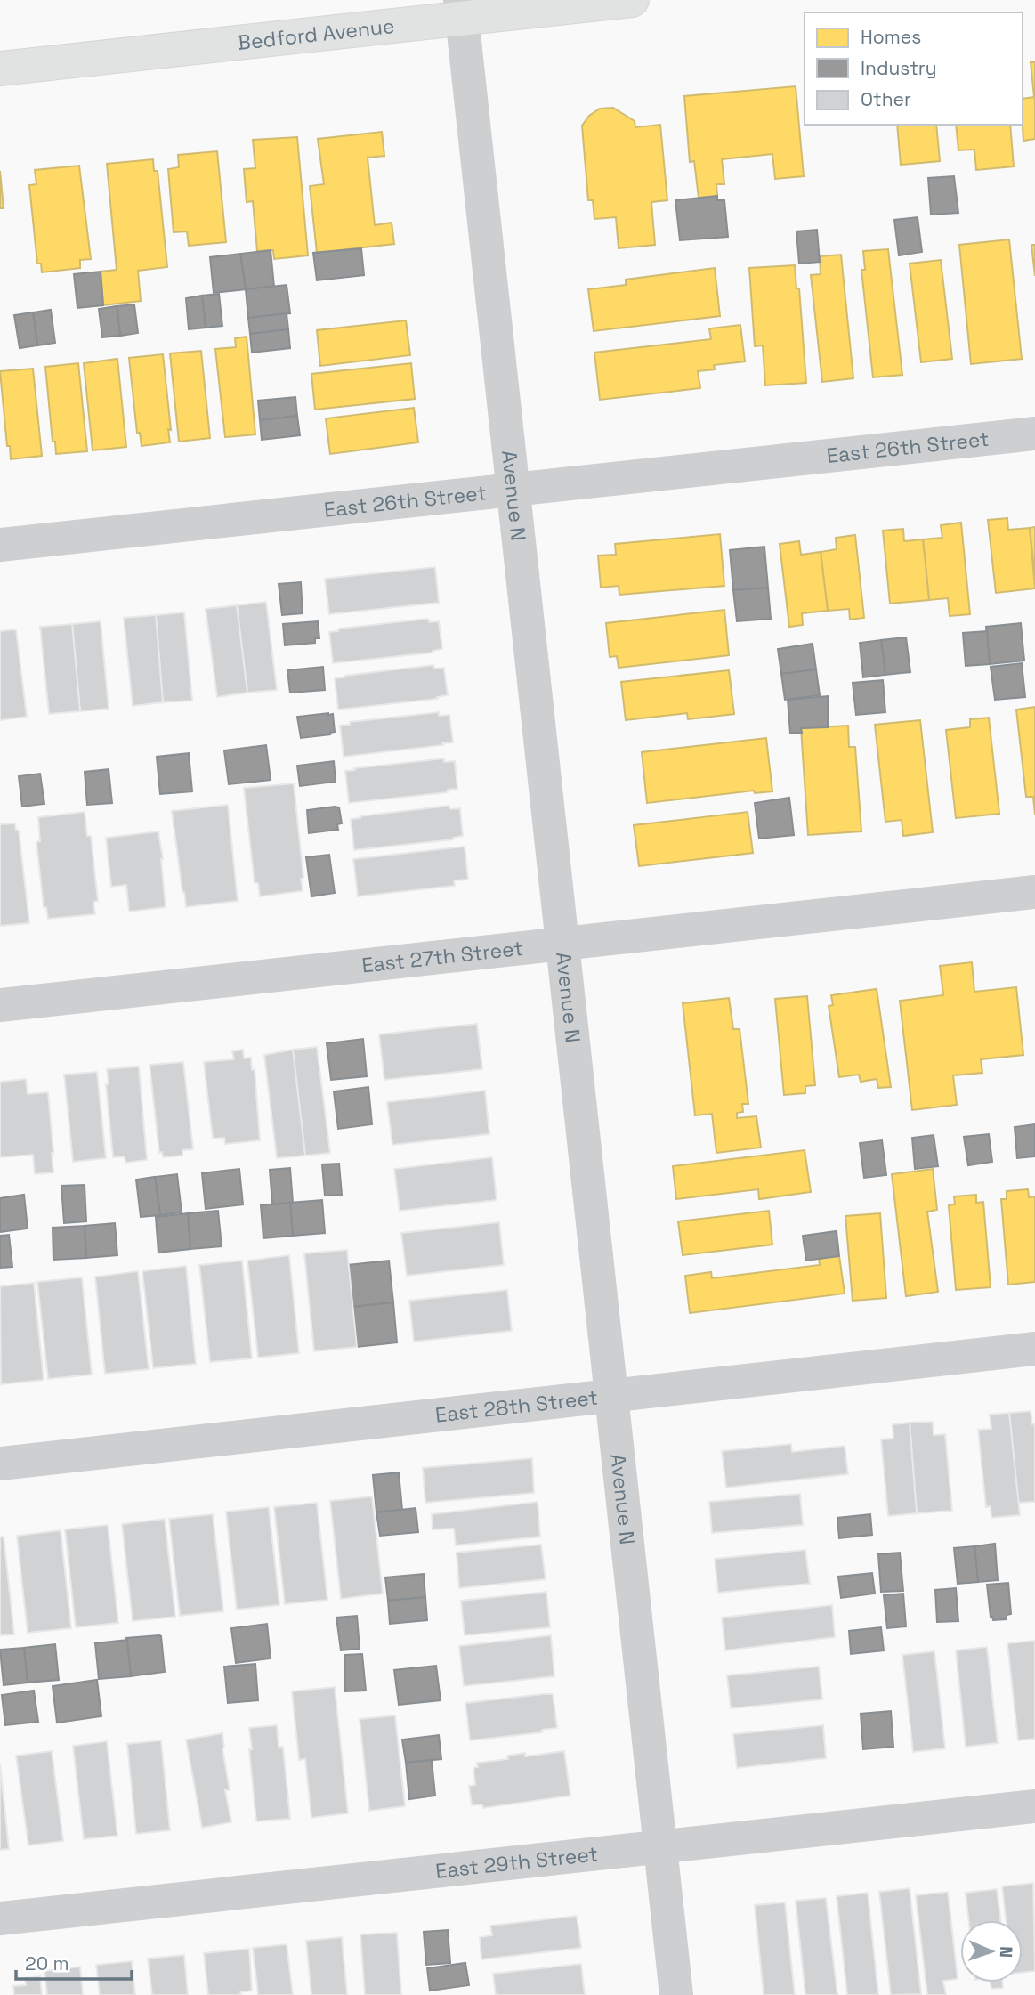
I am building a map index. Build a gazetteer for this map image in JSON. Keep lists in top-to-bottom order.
{
  "streets": {
    "main road": ["Bedford Avenue"],
    "street": [
      "East 26th Street",
      "Avenue N",
      "East 27th Street",
      "East 28th Street",
      "East 29th Street"
    ]
  },
  "crossings": [
    ["Bedford Avenue", "Avenue N"],
    ["East 26th Street", "Avenue N"],
    ["Avenue N", "East 27th Street"],
    ["Avenue N", "East 28th Street"],
    ["Avenue N", "East 29th Street"]
  ],
  "legend": ["Homes", "Industry", "Other"],
  "scale_bar": "20 m",
  "north": "right"
}
